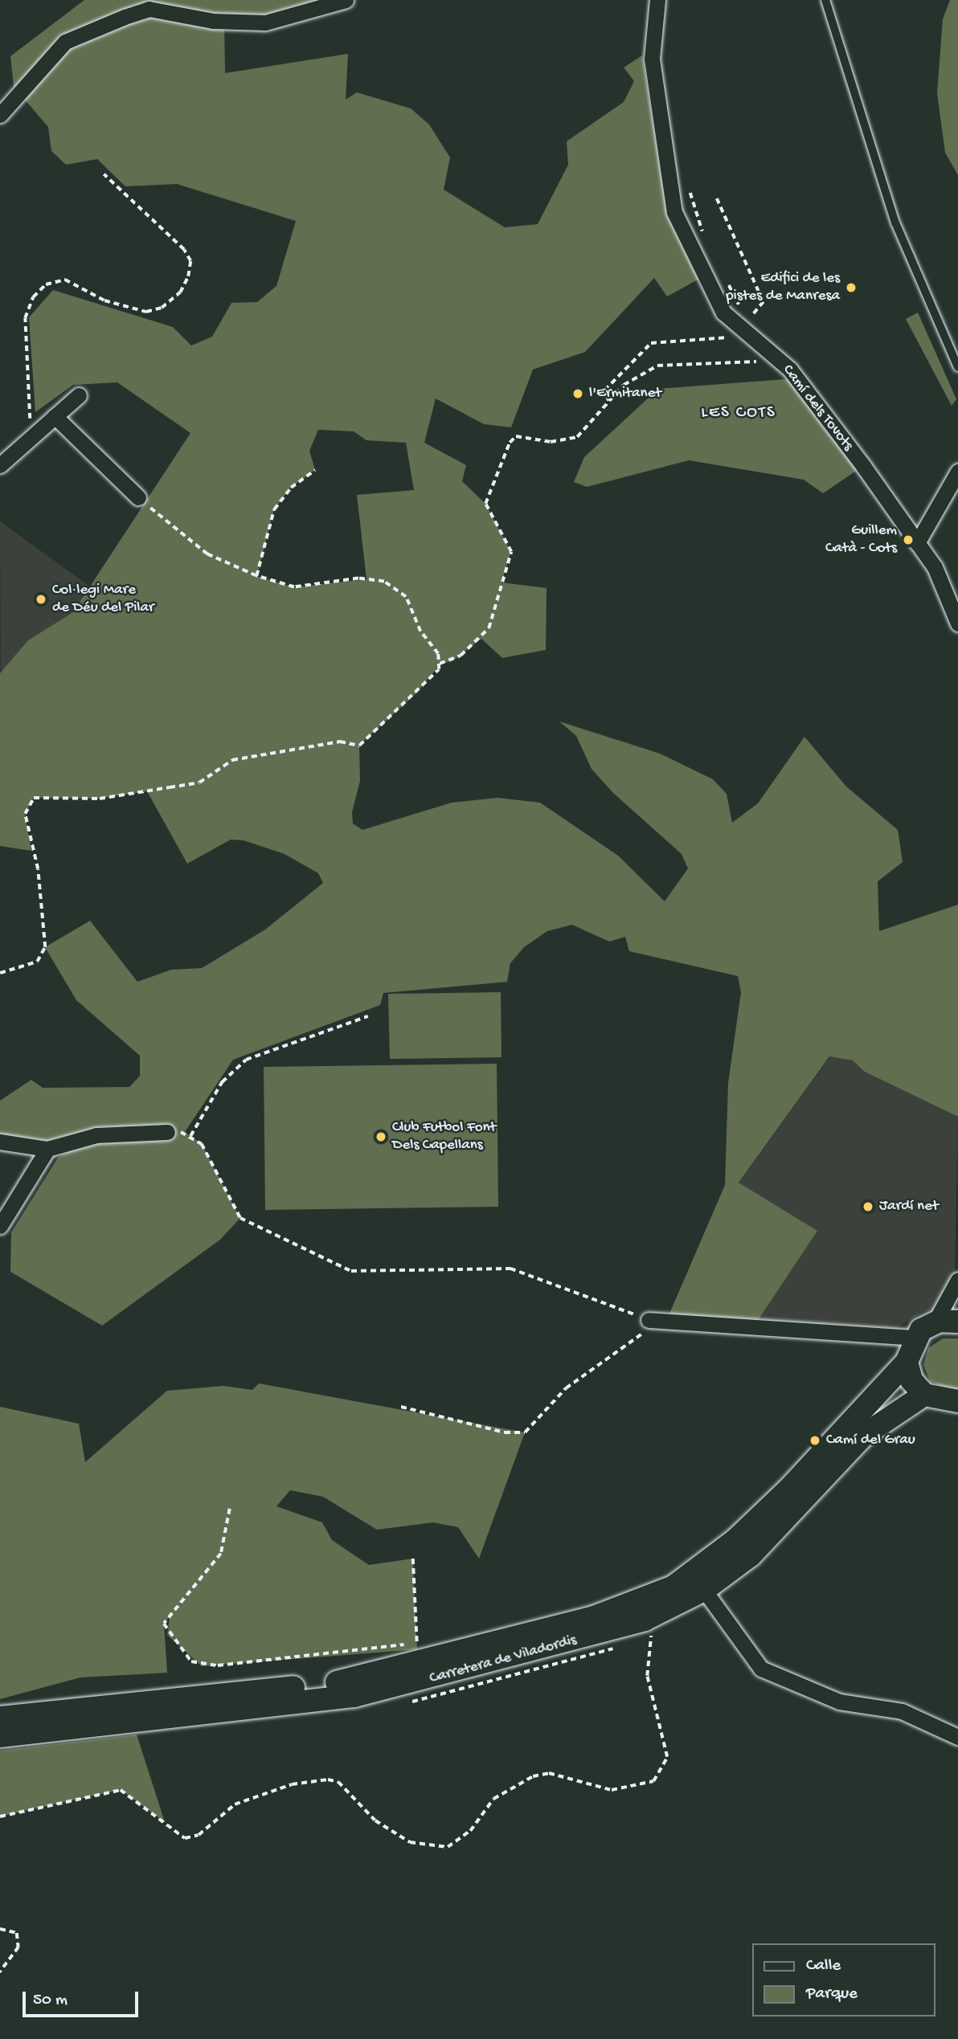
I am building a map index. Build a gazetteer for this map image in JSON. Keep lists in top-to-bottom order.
{
  "streets": {
    "street": ["Camí dels Tovots", "Carretera de Viladordis"]
  },
  "districts": ["LES COTS"],
  "places": [
    "Edifici de les pistes de Manresa",
    "l'Ermitanet",
    "Guillem Catà - Cots",
    "Col·legi Mare de Déu del Pilar",
    "Club Futbol Font Dels Capellans",
    "Jardí net",
    "Camí del Grau"
  ],
  "legend": ["Calle", "Parque"],
  "scale_bar": "50 m"
}
